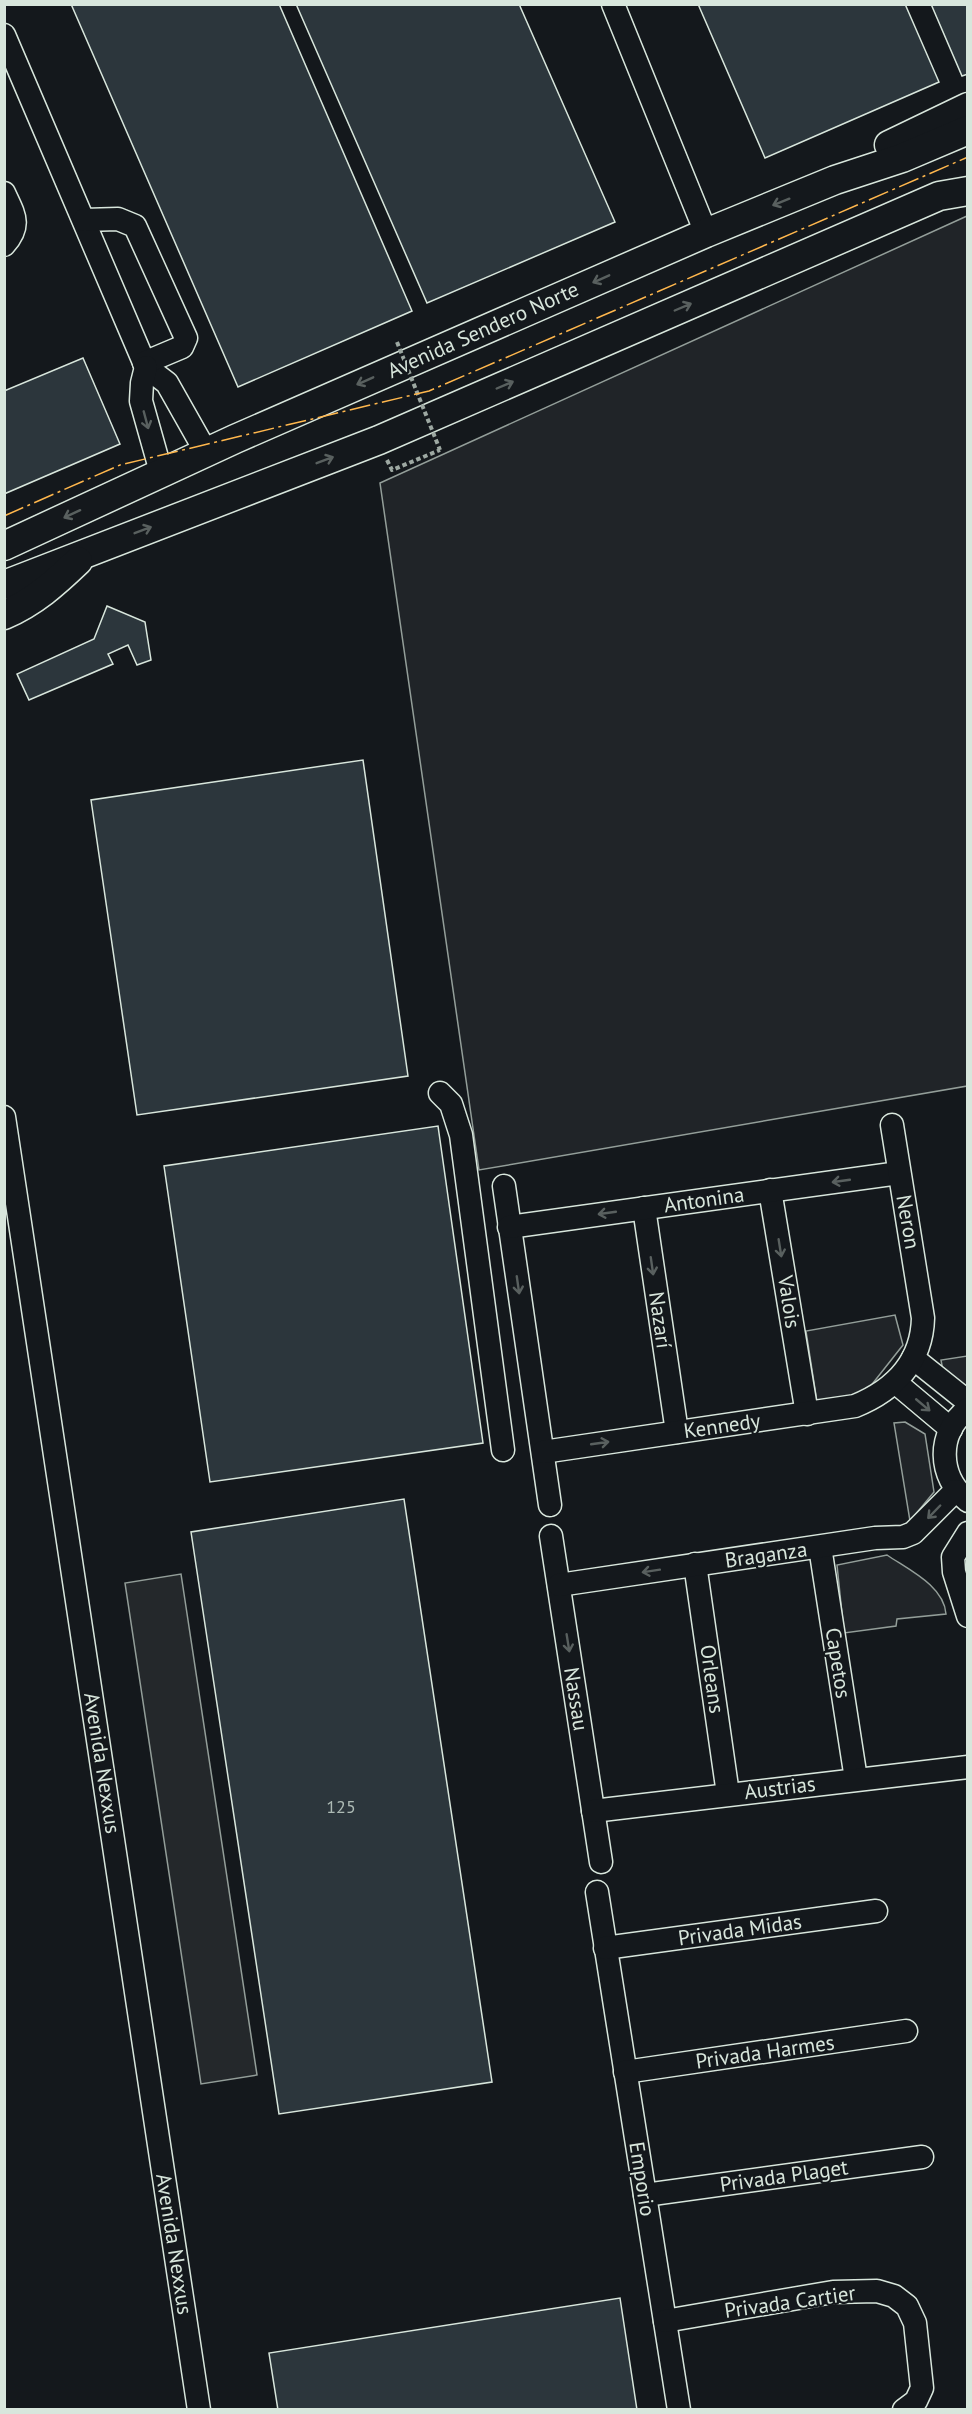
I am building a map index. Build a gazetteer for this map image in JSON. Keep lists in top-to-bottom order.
{
  "streets": {
    "main road": ["Avenida Sendero Norte"],
    "street": [
      "Antonina",
      "Neron",
      "Valois",
      "Nazarí",
      "Kennedy",
      "Braganza",
      "Capetos",
      "Orleans",
      "Nassau",
      "Avenida Nexxus",
      "Austrias",
      "Privada Midas",
      "Privada Harmes",
      "Privada Plaget",
      "Emporio",
      "Privada Cartier"
    ]
  },
  "crossings": [
    ["Antonina", "Neron"],
    ["Antonina", "Valois"],
    ["Antonina", "Nazarí"],
    ["Neron", "Kennedy"],
    ["Valois", "Kennedy"],
    ["Nazarí", "Kennedy"],
    ["Braganza", "Capetos"],
    ["Braganza", "Orleans"],
    ["Braganza", "Nassau"],
    ["Capetos", "Austrias"],
    ["Orleans", "Austrias"],
    ["Nassau", "Austrias"],
    ["Privada Midas", "Emporio"],
    ["Privada Harmes", "Emporio"],
    ["Privada Plaget", "Emporio"],
    ["Emporio", "Privada Cartier"]
  ],
  "one_way": [
    "Antonina",
    "Valois",
    "Braganza",
    "Nassau"
  ],
  "house_numbers": ["125"]
}
